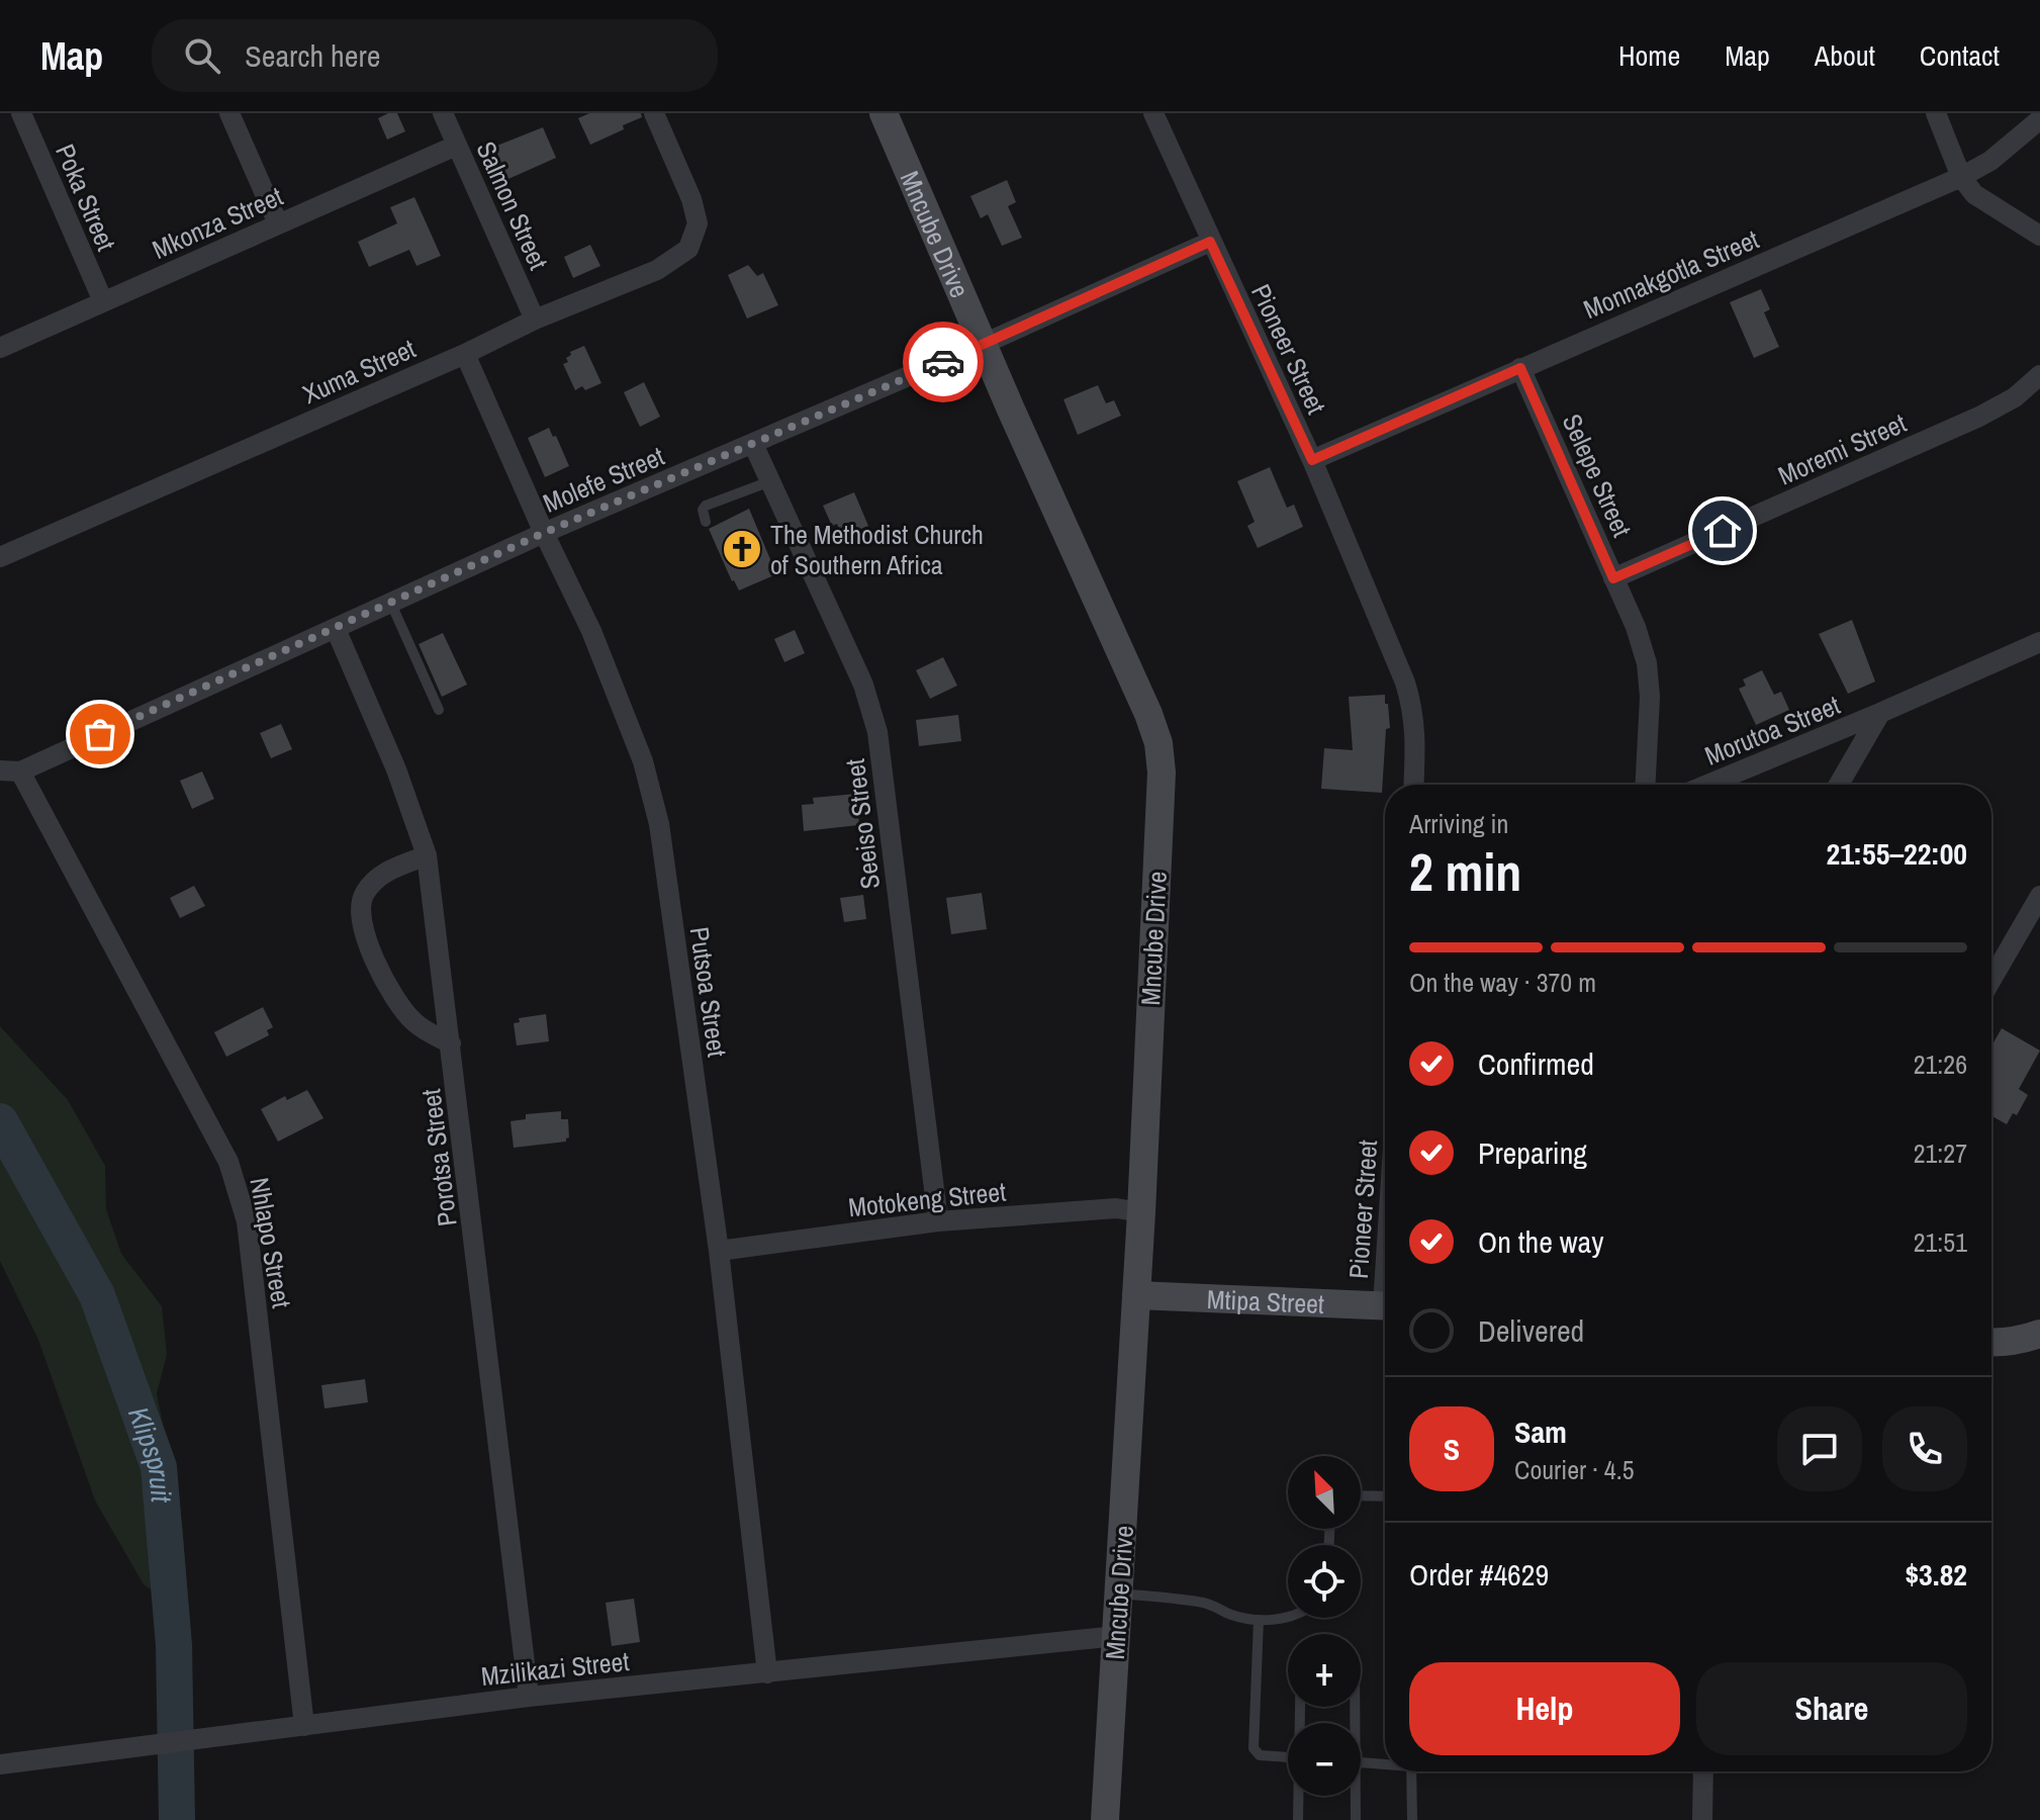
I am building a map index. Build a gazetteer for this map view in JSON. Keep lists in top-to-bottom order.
{
  "streets": {
    "street": [
      "Poka Street",
      "Salmon Street",
      "Mkonza Street",
      "Mncube Drive",
      "Monnakgotla Street",
      "Pioneer Street",
      "Xuma Street",
      "Moremi Street",
      "Selepe Street",
      "Molefe Street",
      "Morutoa Street",
      "Seeiso Street",
      "Putsoa Street",
      "Porotsa Street",
      "Motokeng Street",
      "Nhlapo Street",
      "Mtipa Street",
      "Mzilikazi Street"
    ]
  },
  "crossings": [
    ["Poka Street", "Mkonza Street"],
    ["Salmon Street", "Mkonza Street"],
    ["Salmon Street", "Xuma Street"],
    ["Mncube Drive", "Molefe Street"],
    ["Mncube Drive", "Motokeng Street"],
    ["Mncube Drive", "Mtipa Street"],
    ["Mncube Drive", "Mzilikazi Street"],
    ["Monnakgotla Street", "Pioneer Street"],
    ["Monnakgotla Street", "Selepe Street"],
    ["Pioneer Street", "Molefe Street"],
    ["Xuma Street", "Putsoa Street"],
    ["Moremi Street", "Selepe Street"],
    ["Molefe Street", "Seeiso Street"],
    ["Molefe Street", "Putsoa Street"],
    ["Molefe Street", "Porotsa Street"],
    ["Molefe Street", "Nhlapo Street"],
    ["Seeiso Street", "Motokeng Street"],
    ["Putsoa Street", "Motokeng Street"],
    ["Putsoa Street", "Mzilikazi Street"],
    ["Porotsa Street", "Mzilikazi Street"],
    ["Nhlapo Street", "Mzilikazi Street"]
  ],
  "water": ["Klipspruit"],
  "places": {
    "church": ["The Methodist Church of Southern Africa"]
  },
  "north": "top left",
  "page": {
    "header": "Map",
    "search": "Search here",
    "nav": [
      "Home",
      "Map",
      "About",
      "Contact"
    ],
    "heading": ["2 min", "Arriving in", "21:55–22:00"],
    "panel": [
      "Sam",
      "Courier · 4.5",
      "Order #4629",
      "$3.82"
    ],
    "bar": "On the way · 370 m",
    "list": [
      ["Confirmed", "21:26"],
      ["Preparing", "21:27"],
      ["On the way", "21:51"],
      "Delivered"
    ],
    "round": "S",
    "map_buttons": ["+", "−"],
    "buttons": ["Help", "Share"]
  }
}
